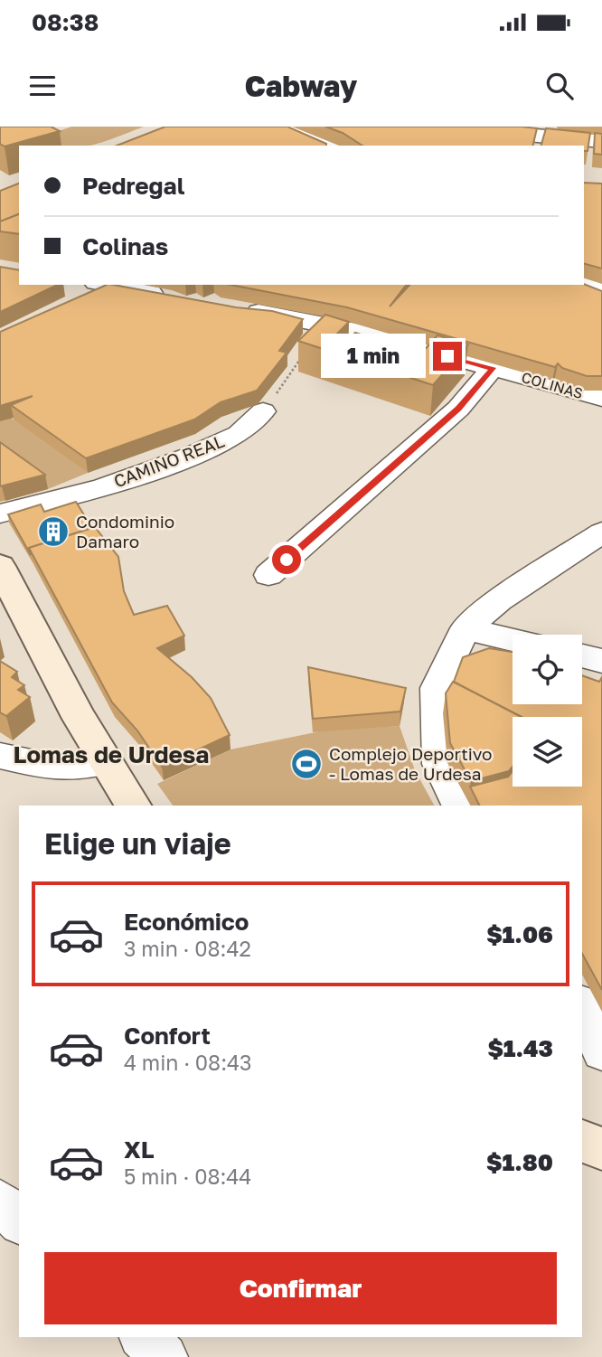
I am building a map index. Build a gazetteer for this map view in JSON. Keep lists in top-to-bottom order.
{
  "streets": {
    "street": ["COLINAS", "CAMINO REAL"]
  },
  "districts": ["Lomas de Urdesa"],
  "places": {
    "building": ["Condominio Damaro"],
    "sports": ["Complejo Deportivo - Lomas de Urdesa"]
  },
  "page": {
    "status": "08:38",
    "header": "Cabway",
    "banner": ["Pedregal", "Colinas"],
    "bubble": "1 min",
    "heading": "Elige un viaje",
    "list": [
      {
        "name": "Económico",
        "note": "3 min · 08:42",
        "value": "$1.06"
      },
      {
        "name": "Confort",
        "note": "4 min · 08:43",
        "value": "$1.43"
      },
      {
        "name": "XL",
        "note": "5 min · 08:44",
        "value": "$1.80"
      }
    ],
    "buttons": "Confirmar"
  }
}
